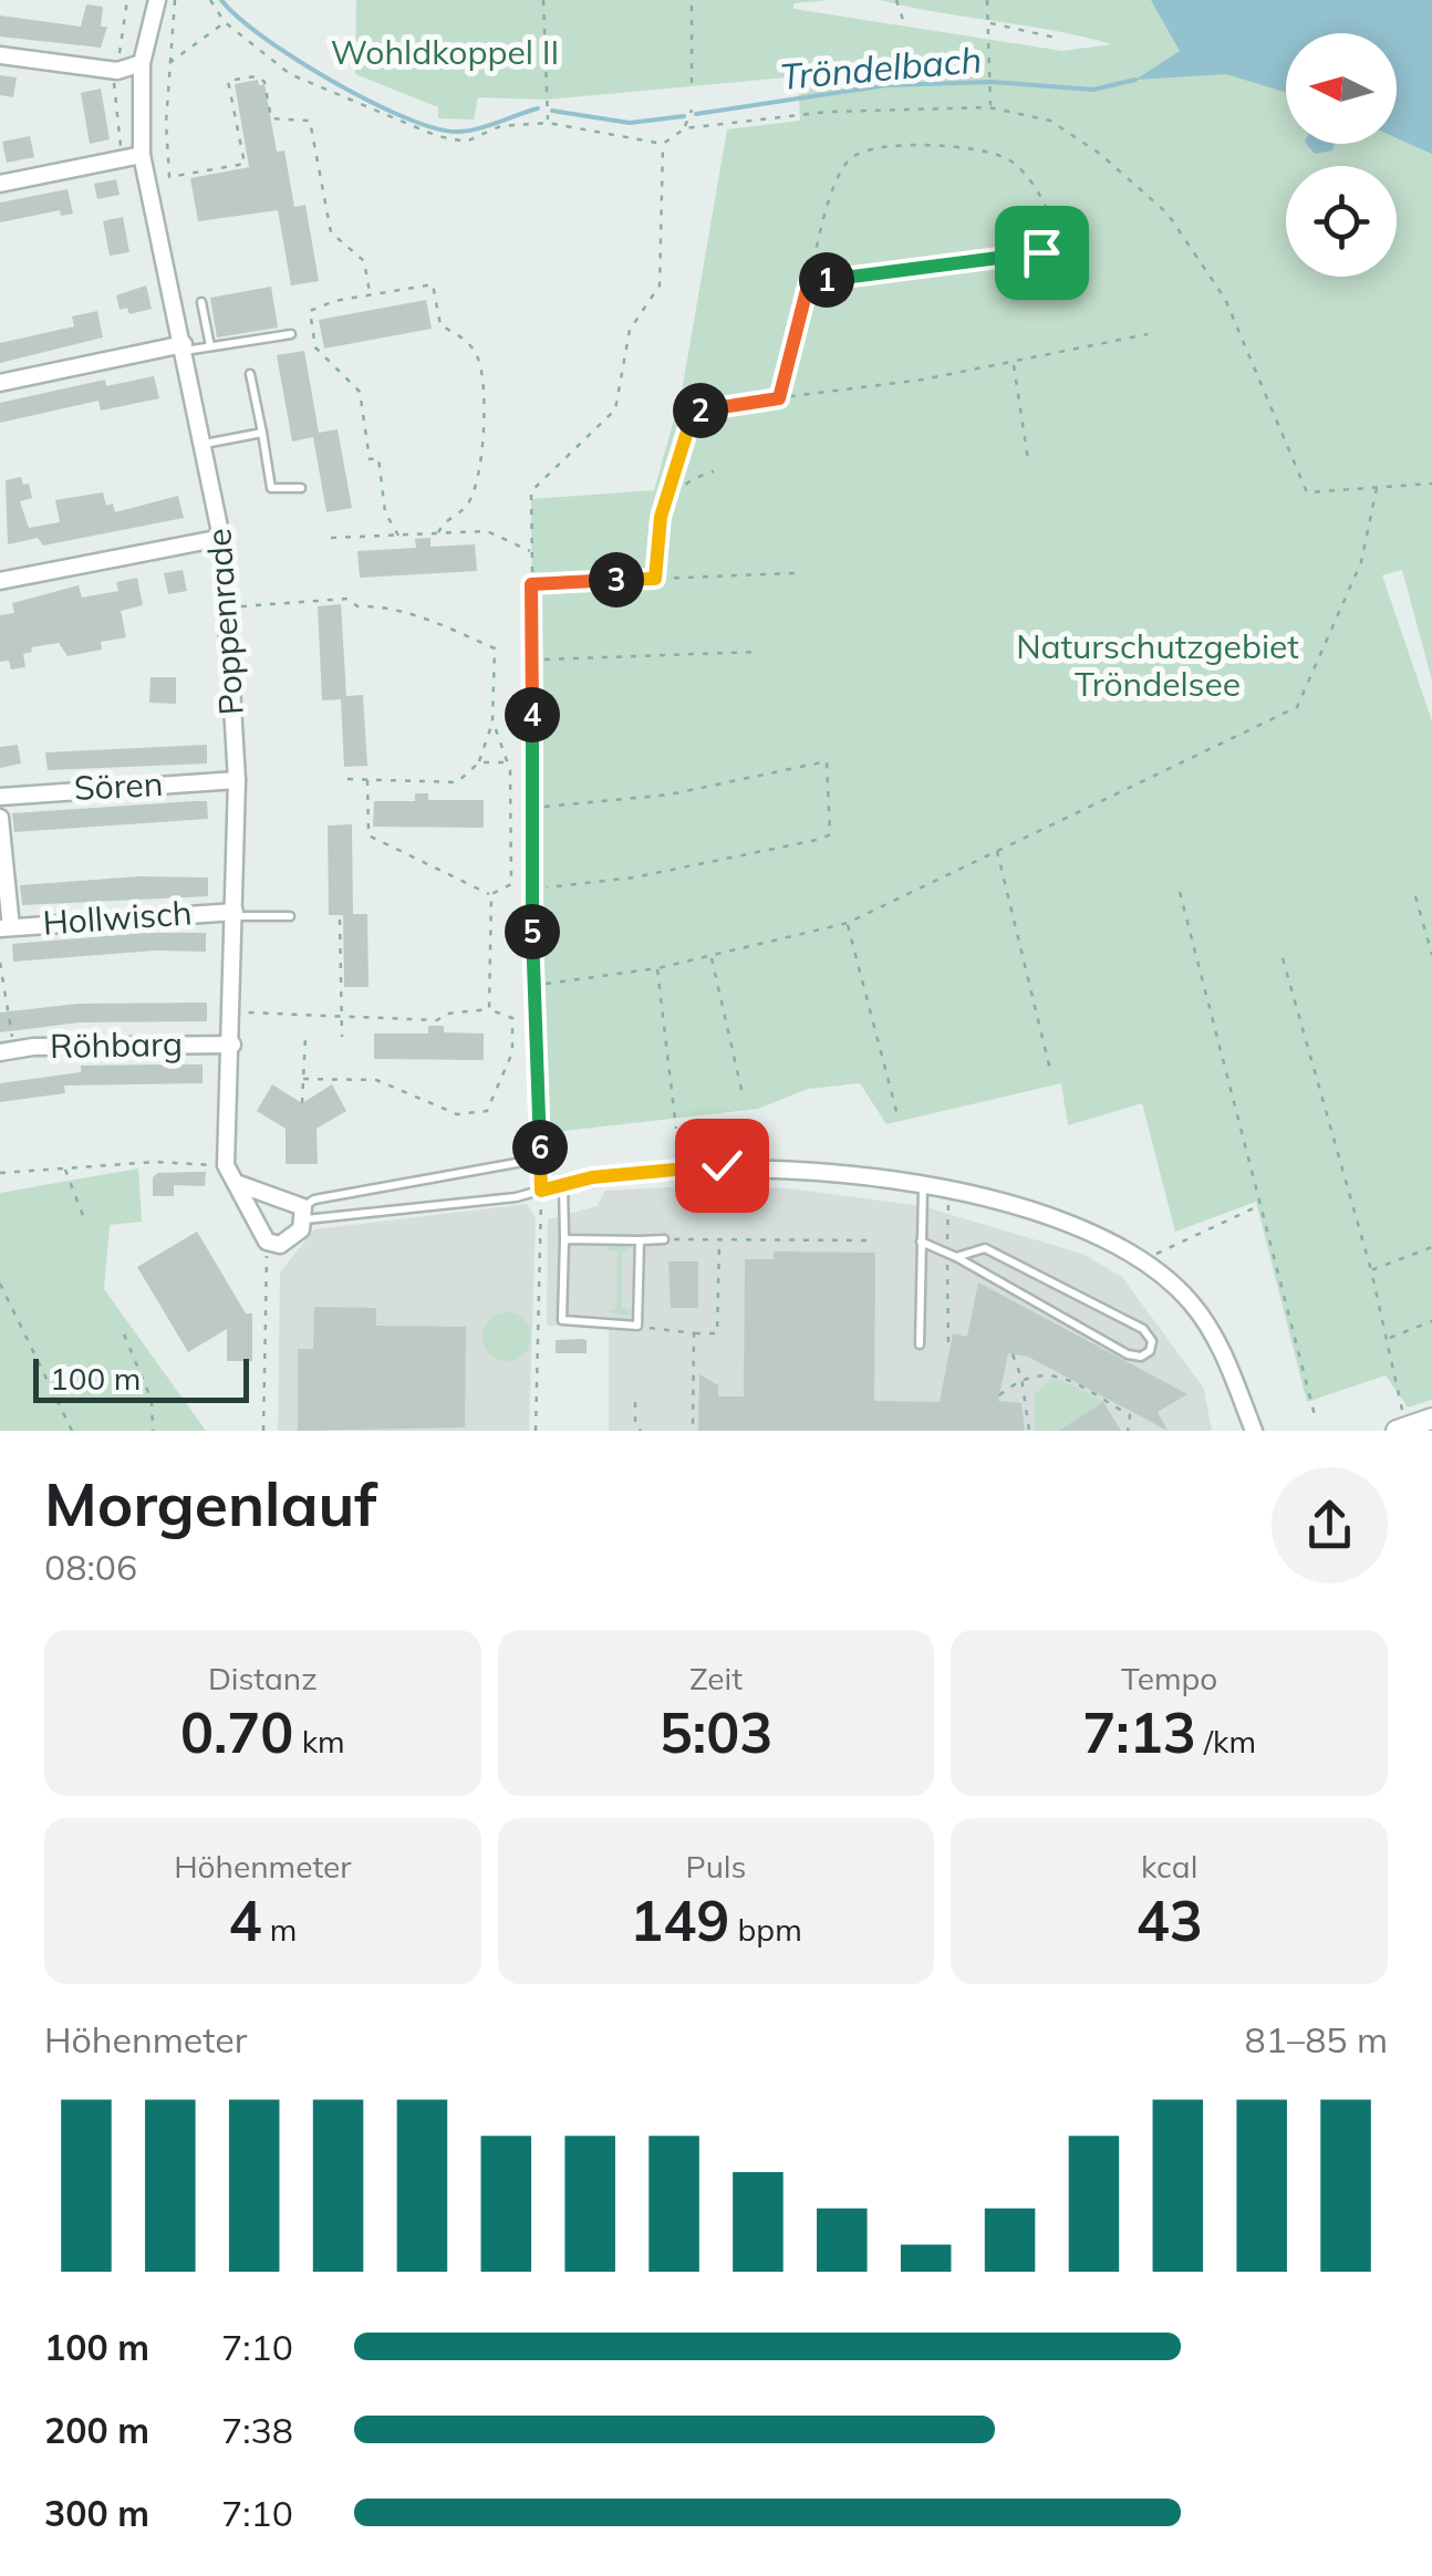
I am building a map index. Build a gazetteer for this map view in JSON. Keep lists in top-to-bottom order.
{
  "streets": {
    "street": [
      "Poppenrade",
      "Sören",
      "Hollwisch",
      "Röhbarg"
    ]
  },
  "crossings": [
    ["Poppenrade", "Sören"],
    ["Poppenrade", "Hollwisch"],
    ["Poppenrade", "Röhbarg"]
  ],
  "water": ["Tröndelbach"],
  "parks": ["Wohldkoppel II", "Naturschutzgebiet Tröndelsee"],
  "scale_bar": "100 m",
  "north": "left",
  "page": {
    "pins": [
      "1",
      "2",
      "3",
      "4",
      "5",
      "6"
    ],
    "scale": "100 m",
    "heading": ["Morgenlauf", "08:06"],
    "stats": [
      ["Distanz", "0.70 km"],
      ["Zeit", "5:03"],
      ["Tempo", "7:13 /km"],
      ["Höhenmeter", "4 m"],
      ["Puls", "149 bpm"],
      ["kcal", "43"]
    ],
    "chart": ["Höhenmeter", "81–85 m"],
    "list": [
      {
        "name": "100 m",
        "note": "7:10"
      },
      {
        "name": "200 m",
        "note": "7:38"
      },
      {
        "name": "300 m",
        "note": "7:10"
      }
    ]
  }
}
